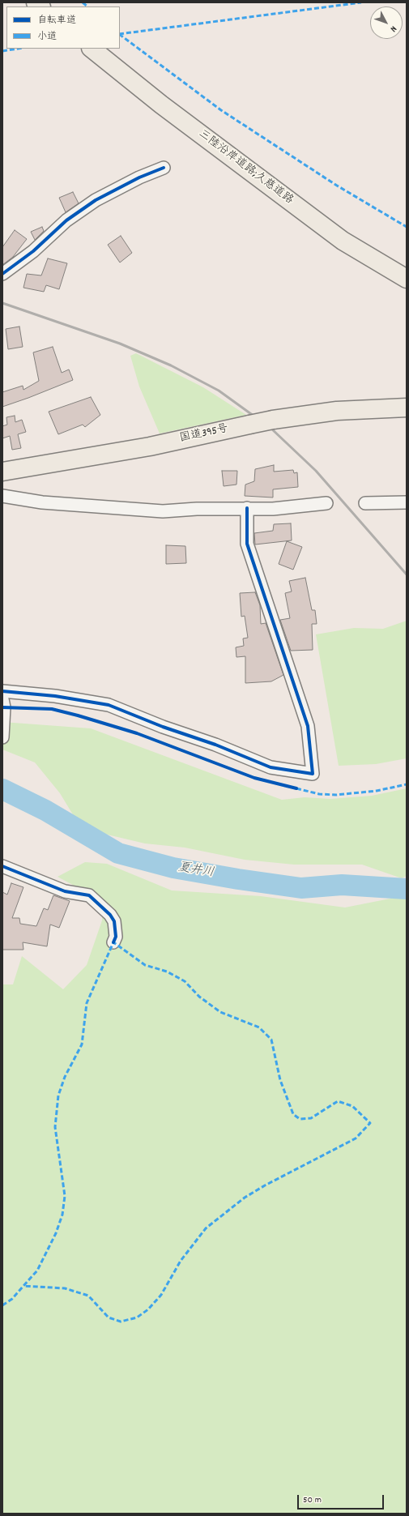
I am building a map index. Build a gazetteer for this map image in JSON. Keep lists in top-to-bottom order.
{
  "streets": {
    "highway": ["三陸沿岸道路;久慈道路", "国道395号"]
  },
  "water": ["夏井川"],
  "legend": ["自転車道", "小道"],
  "scale_bar": "50 m",
  "north": "bottom right"
}
